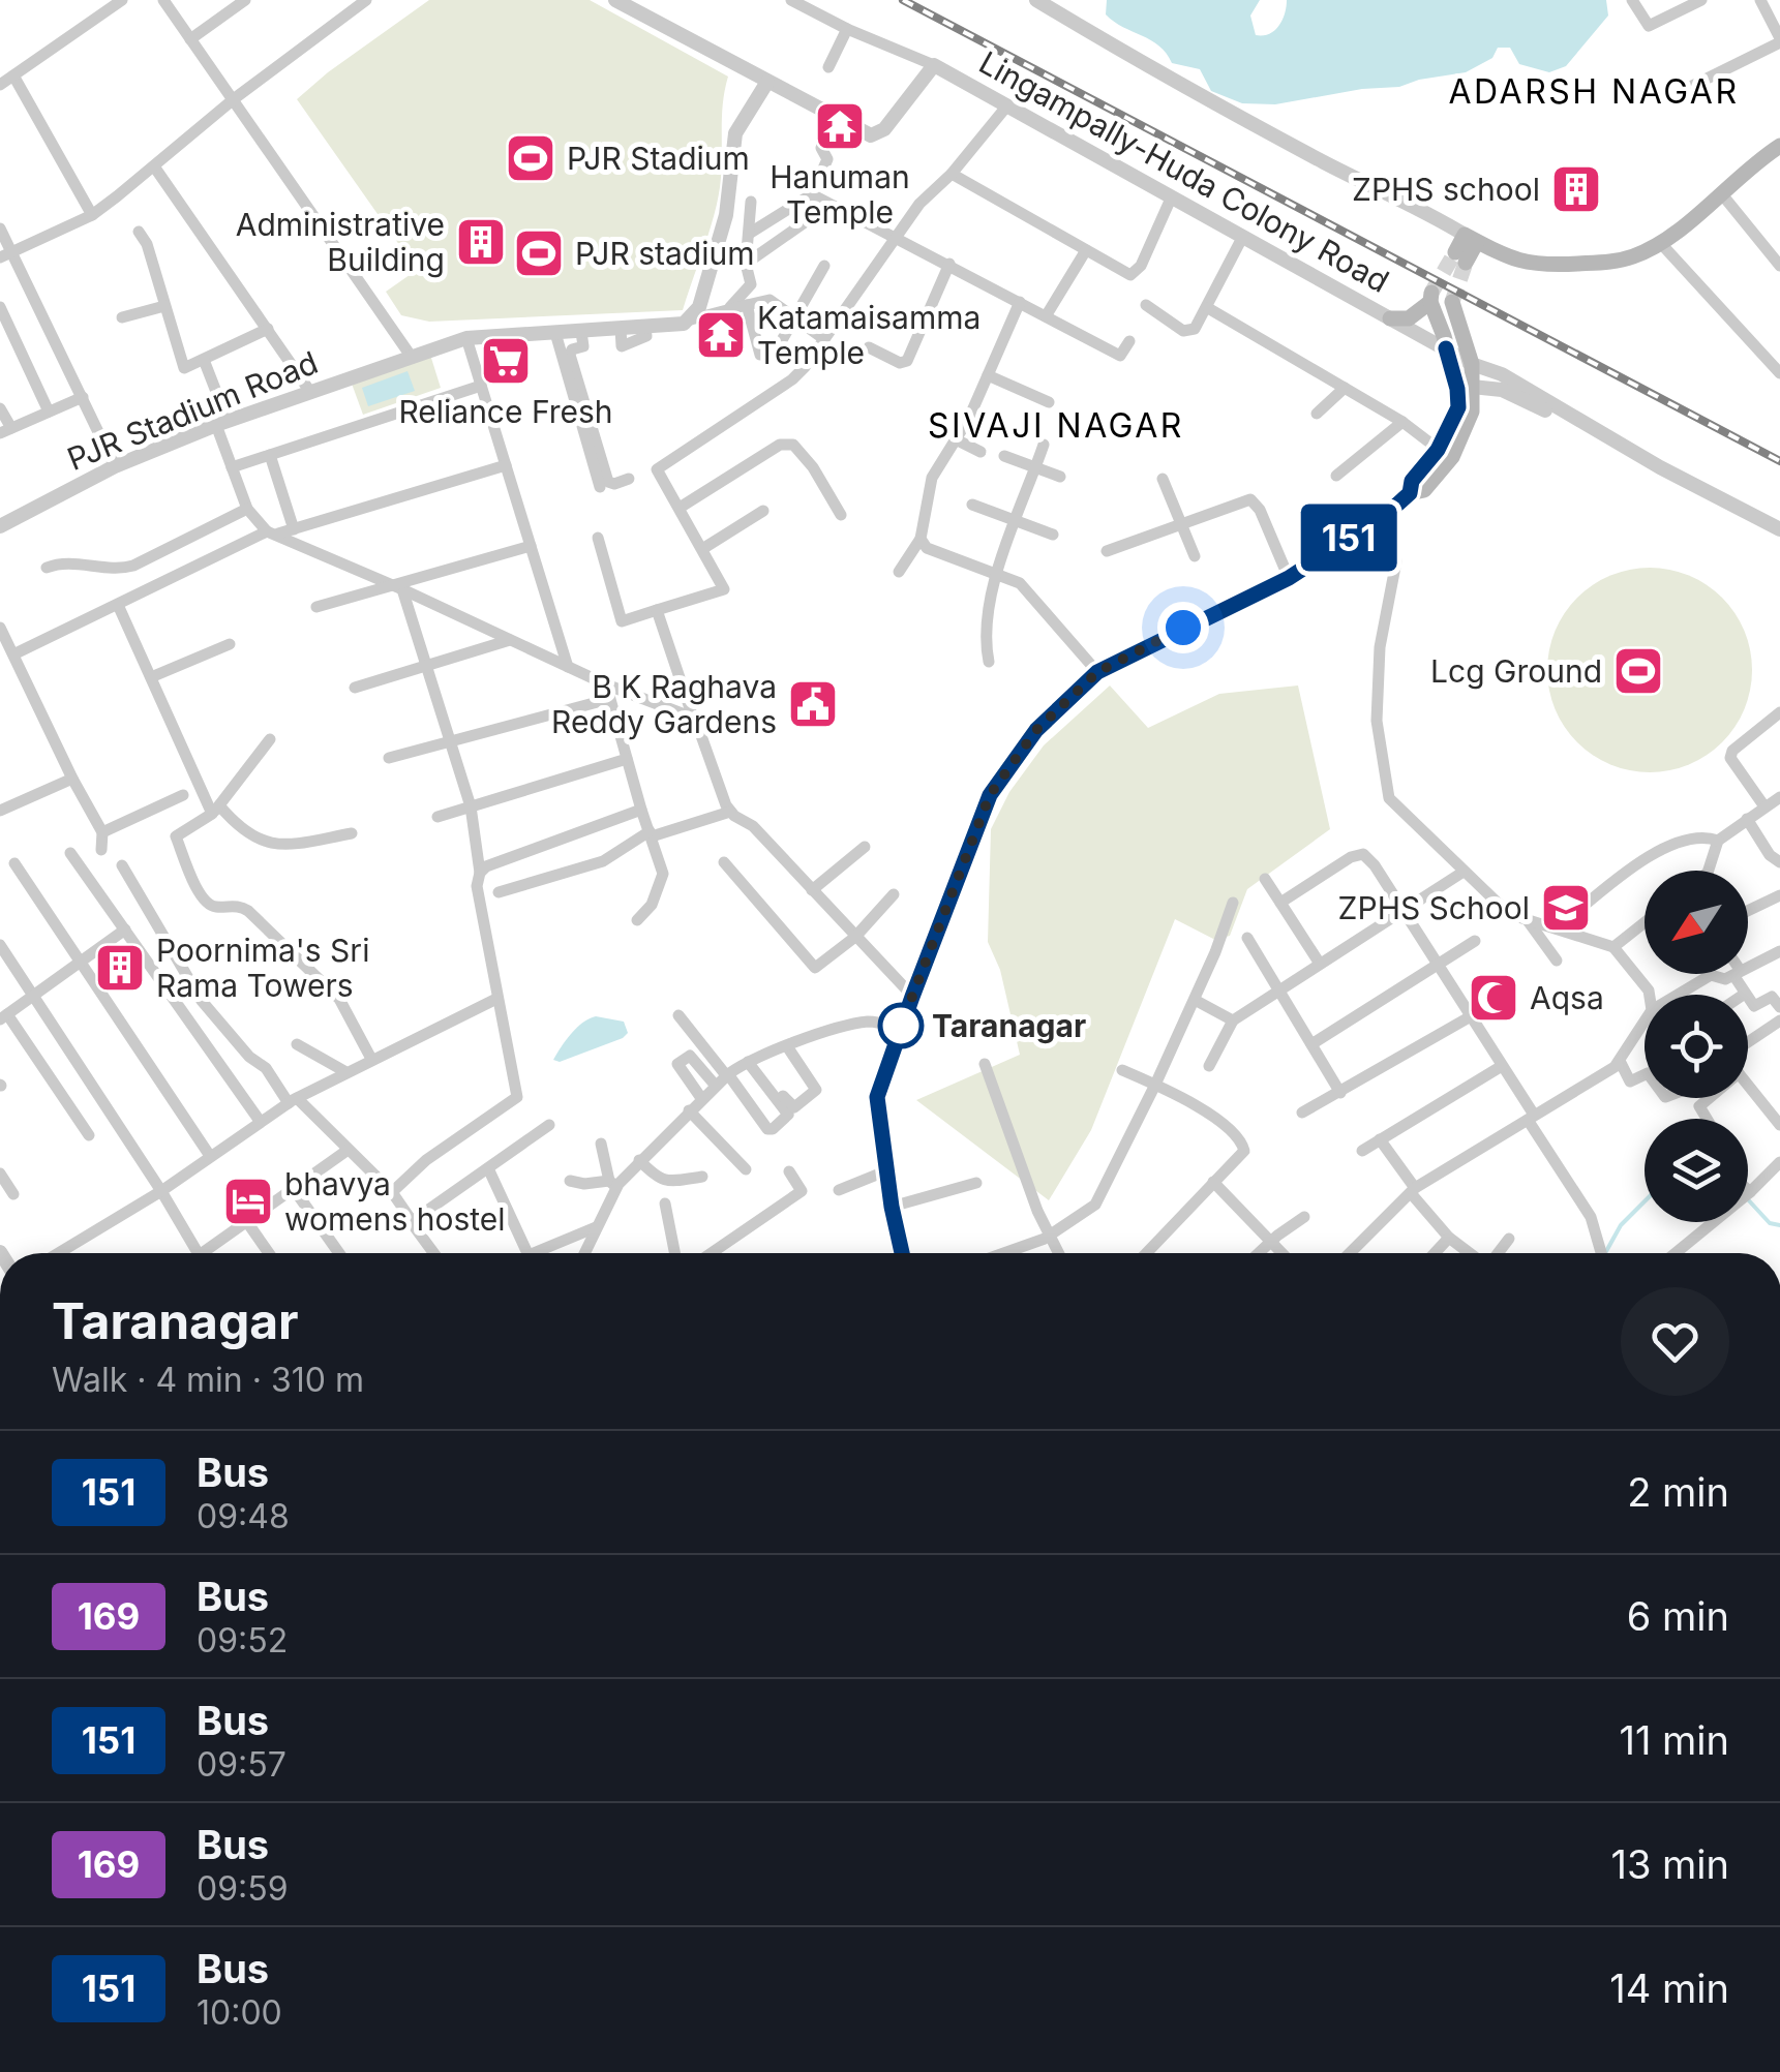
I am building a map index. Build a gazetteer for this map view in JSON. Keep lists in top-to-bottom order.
{
  "streets": {
    "street": ["Lingampally-Huda Colony Road", "PJR Stadium Road"]
  },
  "districts": ["ADARSH NAGAR", "SIVAJI NAGAR"],
  "places": {
    "temple": ["Hanuman Temple", "Katamaisamma Temple"],
    "sports": ["PJR Stadium", "PJR stadium", "Lcg Ground"],
    "building": ["ZPHS school", "Administrative Building", "Poornima's Sri Rama Towers"],
    "supermarket": ["Reliance Fresh"],
    "public building": ["B K Raghava Reddy Gardens"],
    "school or university": ["ZPHS School"],
    "mosque": ["Aqsa"],
    "other": ["Taranagar"],
    "hotel": ["bhavya womens hostel"]
  },
  "lines": ["bus line 151"],
  "north": "bottom left",
  "page": {
    "on_map": "151",
    "heading": ["Taranagar", "Walk · 4 min · 310 m"],
    "list": [
      {
        "mark": "151",
        "name": "Bus",
        "note": "09:48",
        "value": "2 min"
      },
      {
        "mark": "169",
        "name": "Bus",
        "note": "09:52",
        "value": "6 min"
      },
      {
        "mark": "151",
        "name": "Bus",
        "note": "09:57",
        "value": "11 min"
      },
      {
        "mark": "169",
        "name": "Bus",
        "note": "09:59",
        "value": "13 min"
      },
      {
        "mark": "151",
        "name": "Bus",
        "note": "10:00",
        "value": "14 min"
      }
    ]
  }
}
